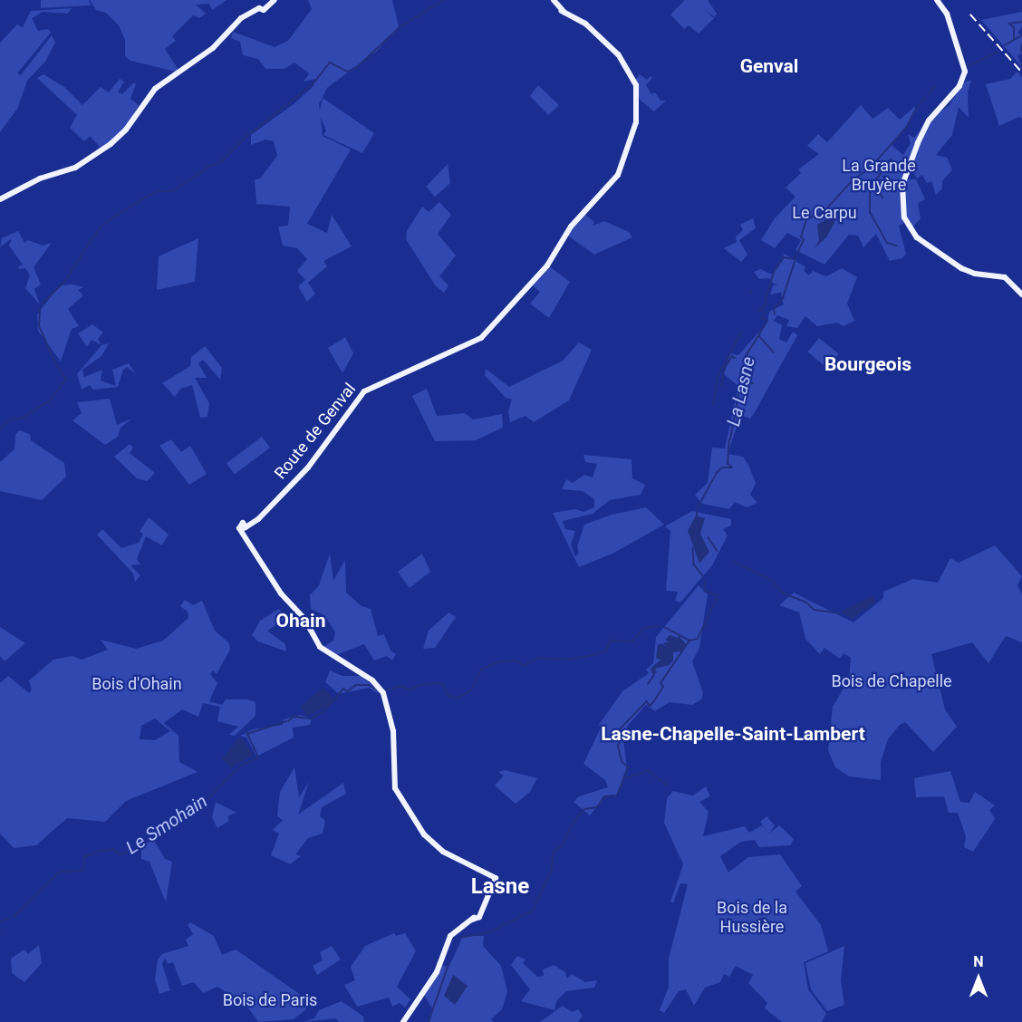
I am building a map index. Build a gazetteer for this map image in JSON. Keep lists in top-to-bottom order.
{
  "streets": {
    "main road": ["Route de Genval"]
  },
  "districts": [
    "Genval",
    "Bourgeois",
    "Ohain",
    "Lasne-Chapelle-Saint-Lambert",
    "Lasne"
  ],
  "water": ["La Lasne", "Le Smohain"],
  "parks": [
    "La Grande Bruyère",
    "Le Carpu",
    "Bois de Chapelle",
    "Bois d'Ohain",
    "Bois de la Hussière",
    "Bois de Paris"
  ],
  "north": "top"
}
